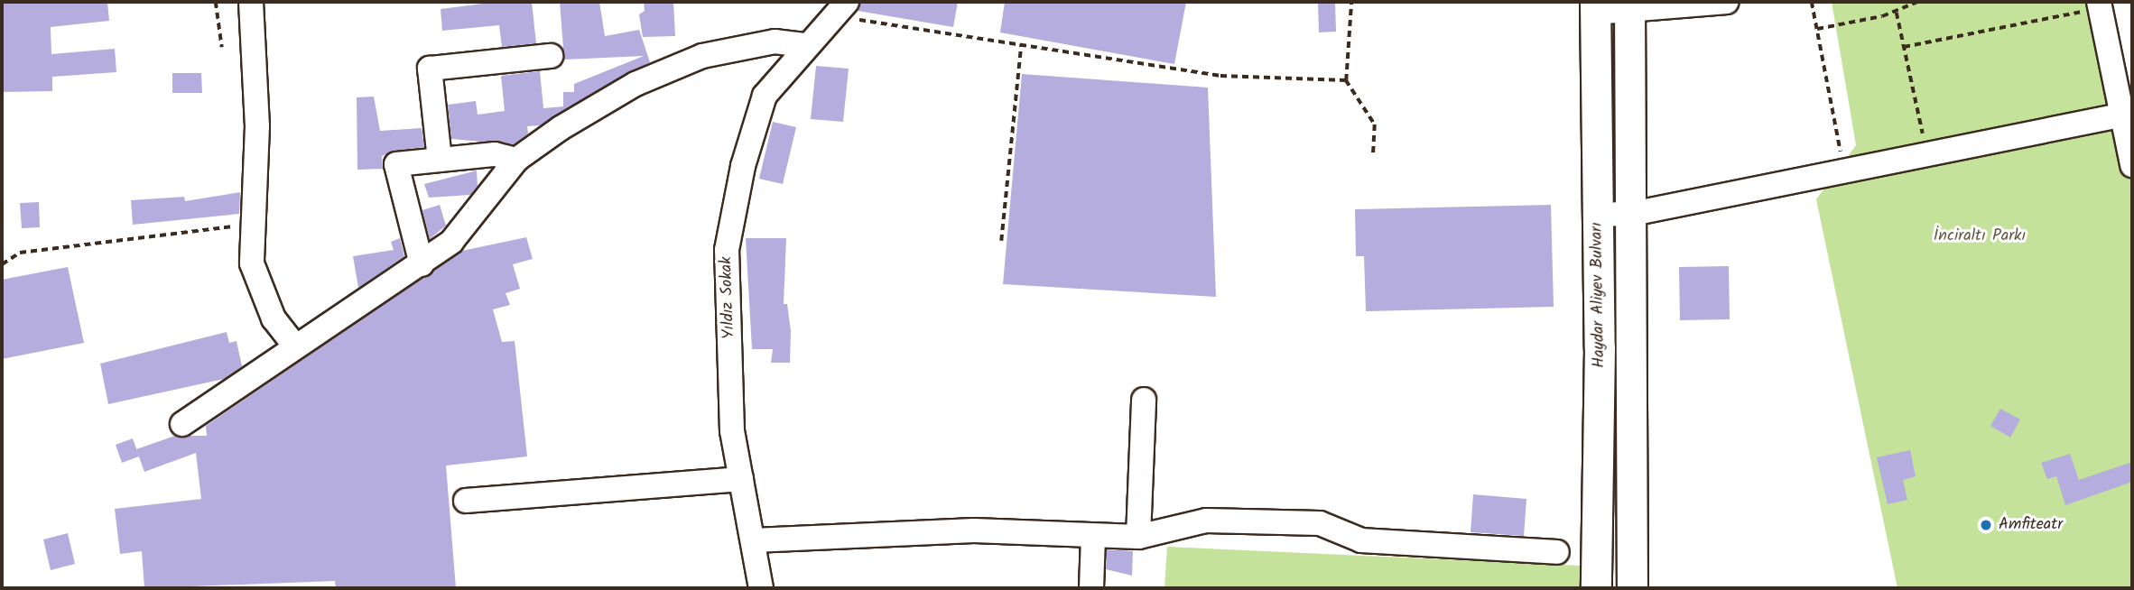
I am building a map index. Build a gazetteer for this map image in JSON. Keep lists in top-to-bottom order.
{
  "streets": {
    "main road": ["Haydar Aliyev Bulvarı"],
    "street": ["Yıldız Sokak"]
  },
  "parks": ["İnciraltı Parkı"],
  "places": ["Amfiteatr"]
}
